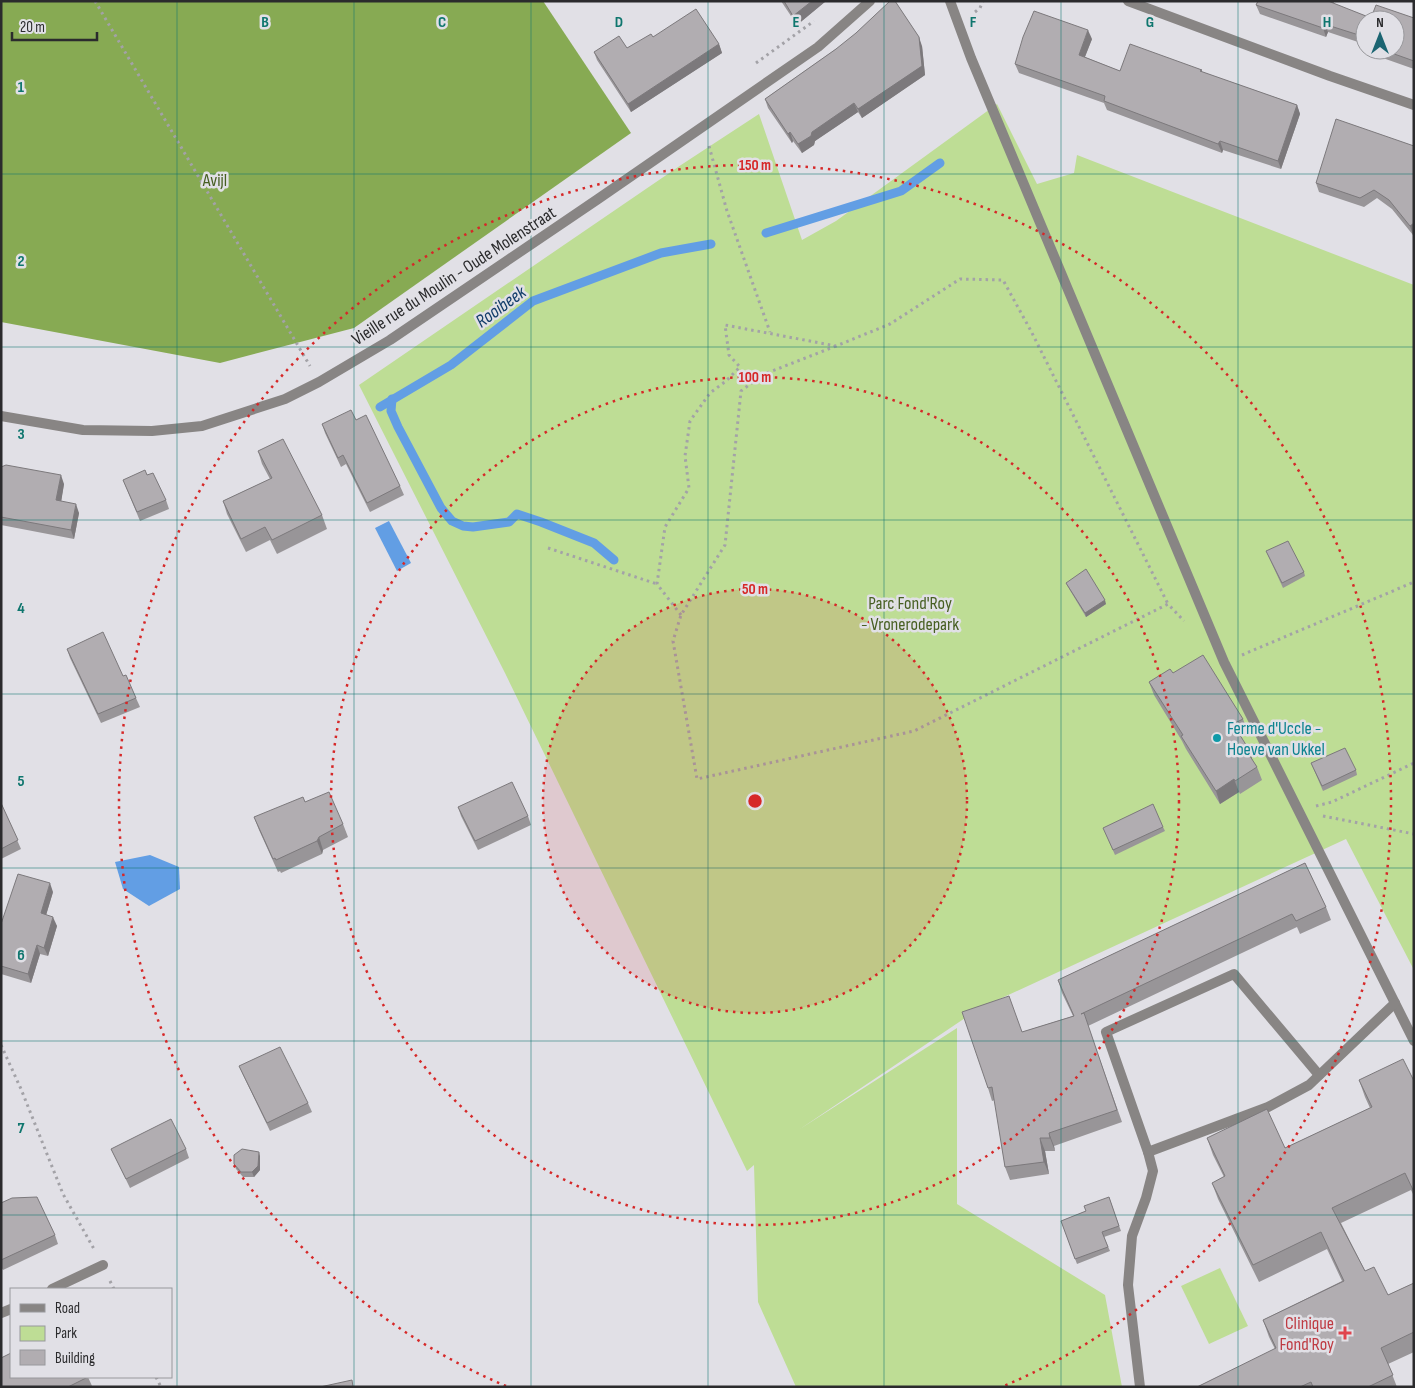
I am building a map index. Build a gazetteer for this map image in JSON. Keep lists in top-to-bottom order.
{
  "streets": {
    "street": ["Vieille rue du Moulin - Oude Molenstraat"]
  },
  "water": ["Rooibeek"],
  "parks": ["Avijl", "Parc Fond'Roy - Vronerodepark"],
  "places": {
    "other": ["Ferme d'Uccle - Hoeve van Ukkel"],
    "health": ["Clinique Fond'Roy"]
  },
  "legend": ["Road", "Park", "Building"],
  "scale_bar": "20 m",
  "north": "top",
  "grid": {
    "columns": [
      "B",
      "C",
      "D",
      "E",
      "F",
      "G",
      "H"
    ],
    "rows": [
      "1",
      "2",
      "3",
      "4",
      "5",
      "6",
      "7"
    ]
  },
  "rings": ["150 m", "100 m", "50 m"]
}
